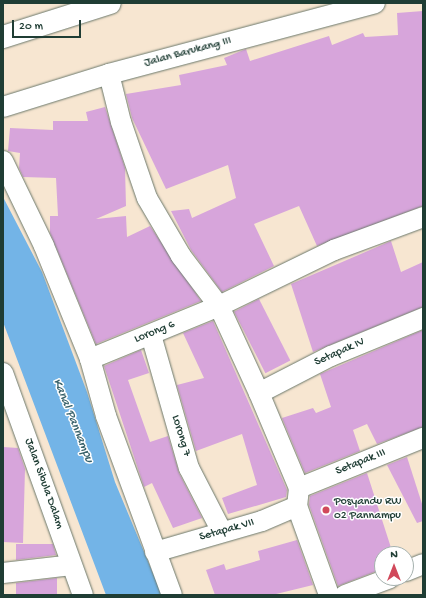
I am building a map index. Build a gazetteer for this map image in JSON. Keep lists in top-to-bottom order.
{
  "streets": {
    "street": [
      "Jalan Barukang III",
      "Lorong 6",
      "Setapak IV",
      "Lorong 7",
      "Setapak III",
      "Jalan Sibula Dalam",
      "Setapak VII"
    ]
  },
  "crossings": [
    ["Lorong 6", "Lorong 7"],
    ["Lorong 7", "Setapak VII"],
    ["Setapak III", "Setapak VII"]
  ],
  "water": ["Kanal Pannampu"],
  "places": ["Posyandu RW 02 Pannampu"],
  "scale_bar": "20 m",
  "north": "top"
}
